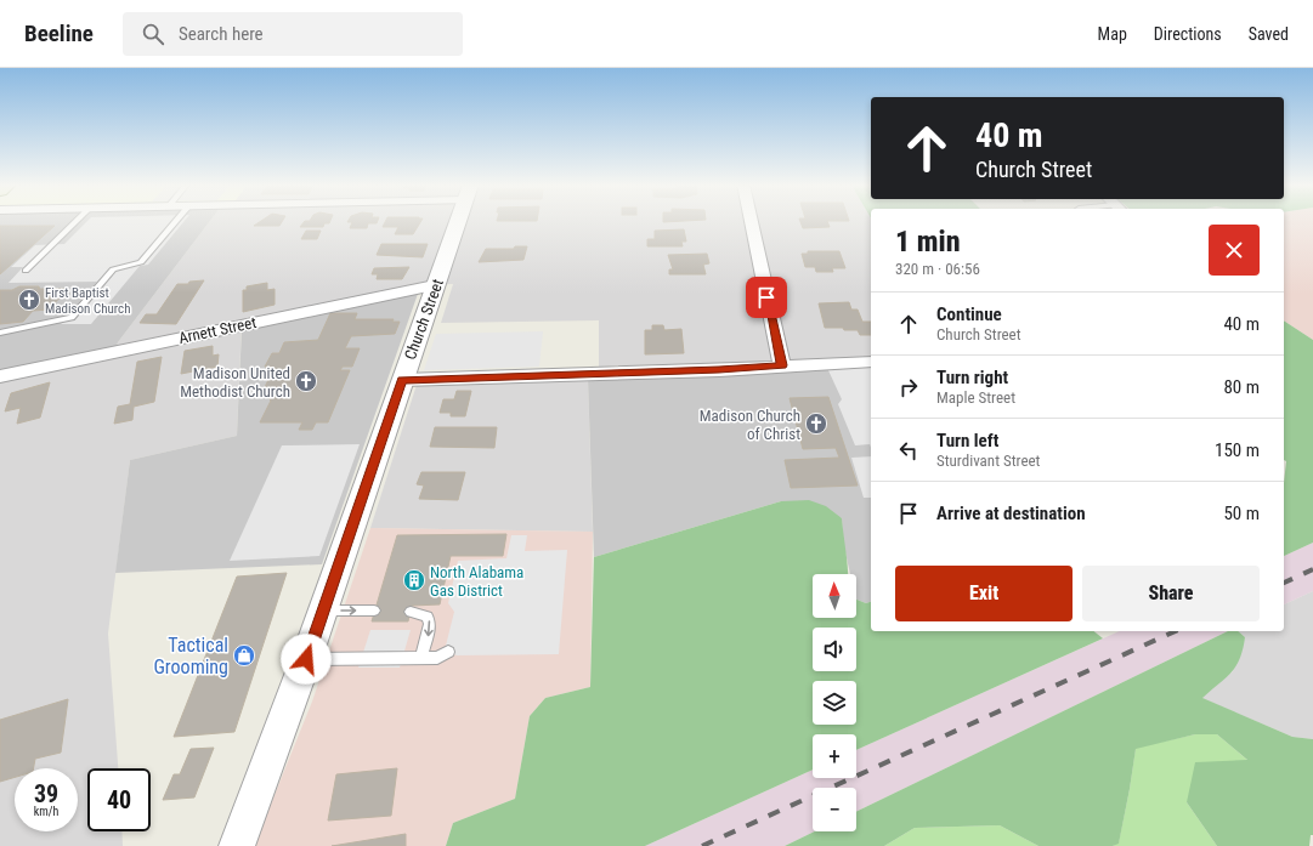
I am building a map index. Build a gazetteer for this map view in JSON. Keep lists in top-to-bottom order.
{
  "streets": {
    "street": ["Church Street", "Arnett Street"]
  },
  "crossings": [
    ["Church Street", "Arnett Street"]
  ],
  "places": {
    "church": ["First Baptist Madison Church", "Madison United Methodist Church", "Madison Church of Christ"],
    "building": ["North Alabama Gas District"],
    "shop": ["Tactical Grooming"]
  },
  "north": "top",
  "page": {
    "header": "Beeline",
    "search": "Search here",
    "nav": ["Map", "Directions", "Saved"],
    "turn": ["40 m", "Church Street"],
    "heading": ["1 min", "320 m · 06:56"],
    "list": [
      {
        "name": "Continue",
        "note": "Church Street",
        "value": "40 m"
      },
      {
        "name": "Turn right",
        "note": "Maple Street",
        "value": "80 m"
      },
      {
        "name": "Turn left",
        "note": "Sturdivant Street",
        "value": "150 m"
      },
      {
        "name": "Arrive at destination",
        "value": "50 m"
      }
    ],
    "buttons": ["Exit", "Share"],
    "map_buttons": ["+", "−"],
    "speed": "39 km/h",
    "limit": "40"
  }
}
